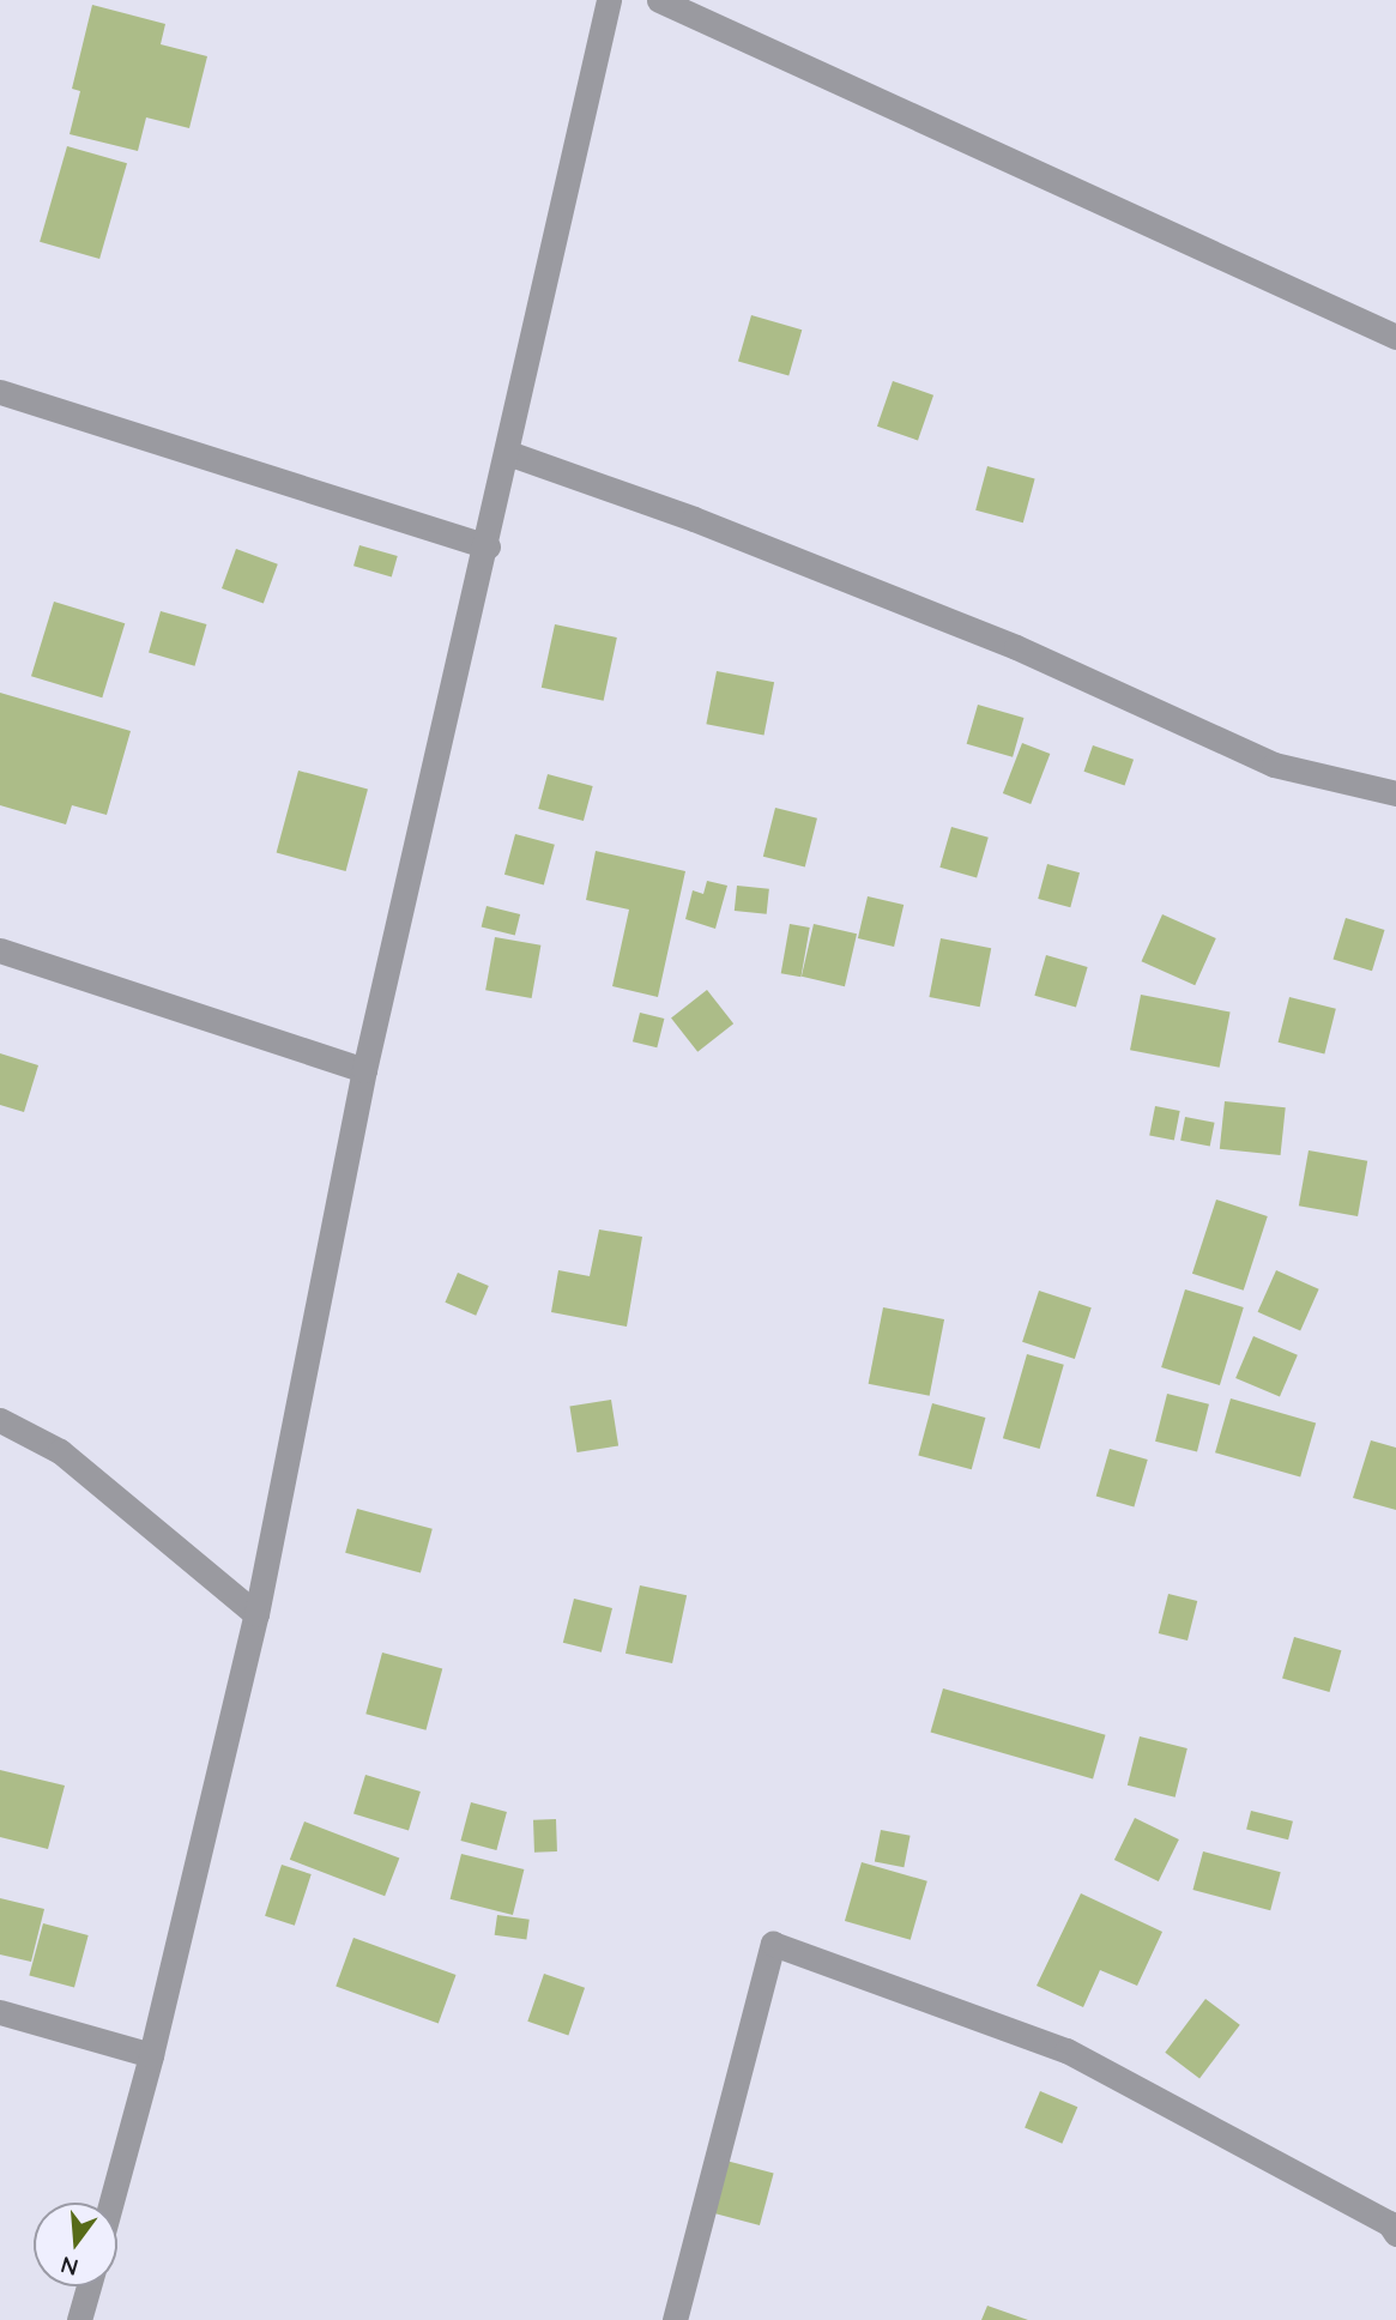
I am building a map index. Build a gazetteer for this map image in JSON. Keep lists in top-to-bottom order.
{
  "north": "bottom"
}
